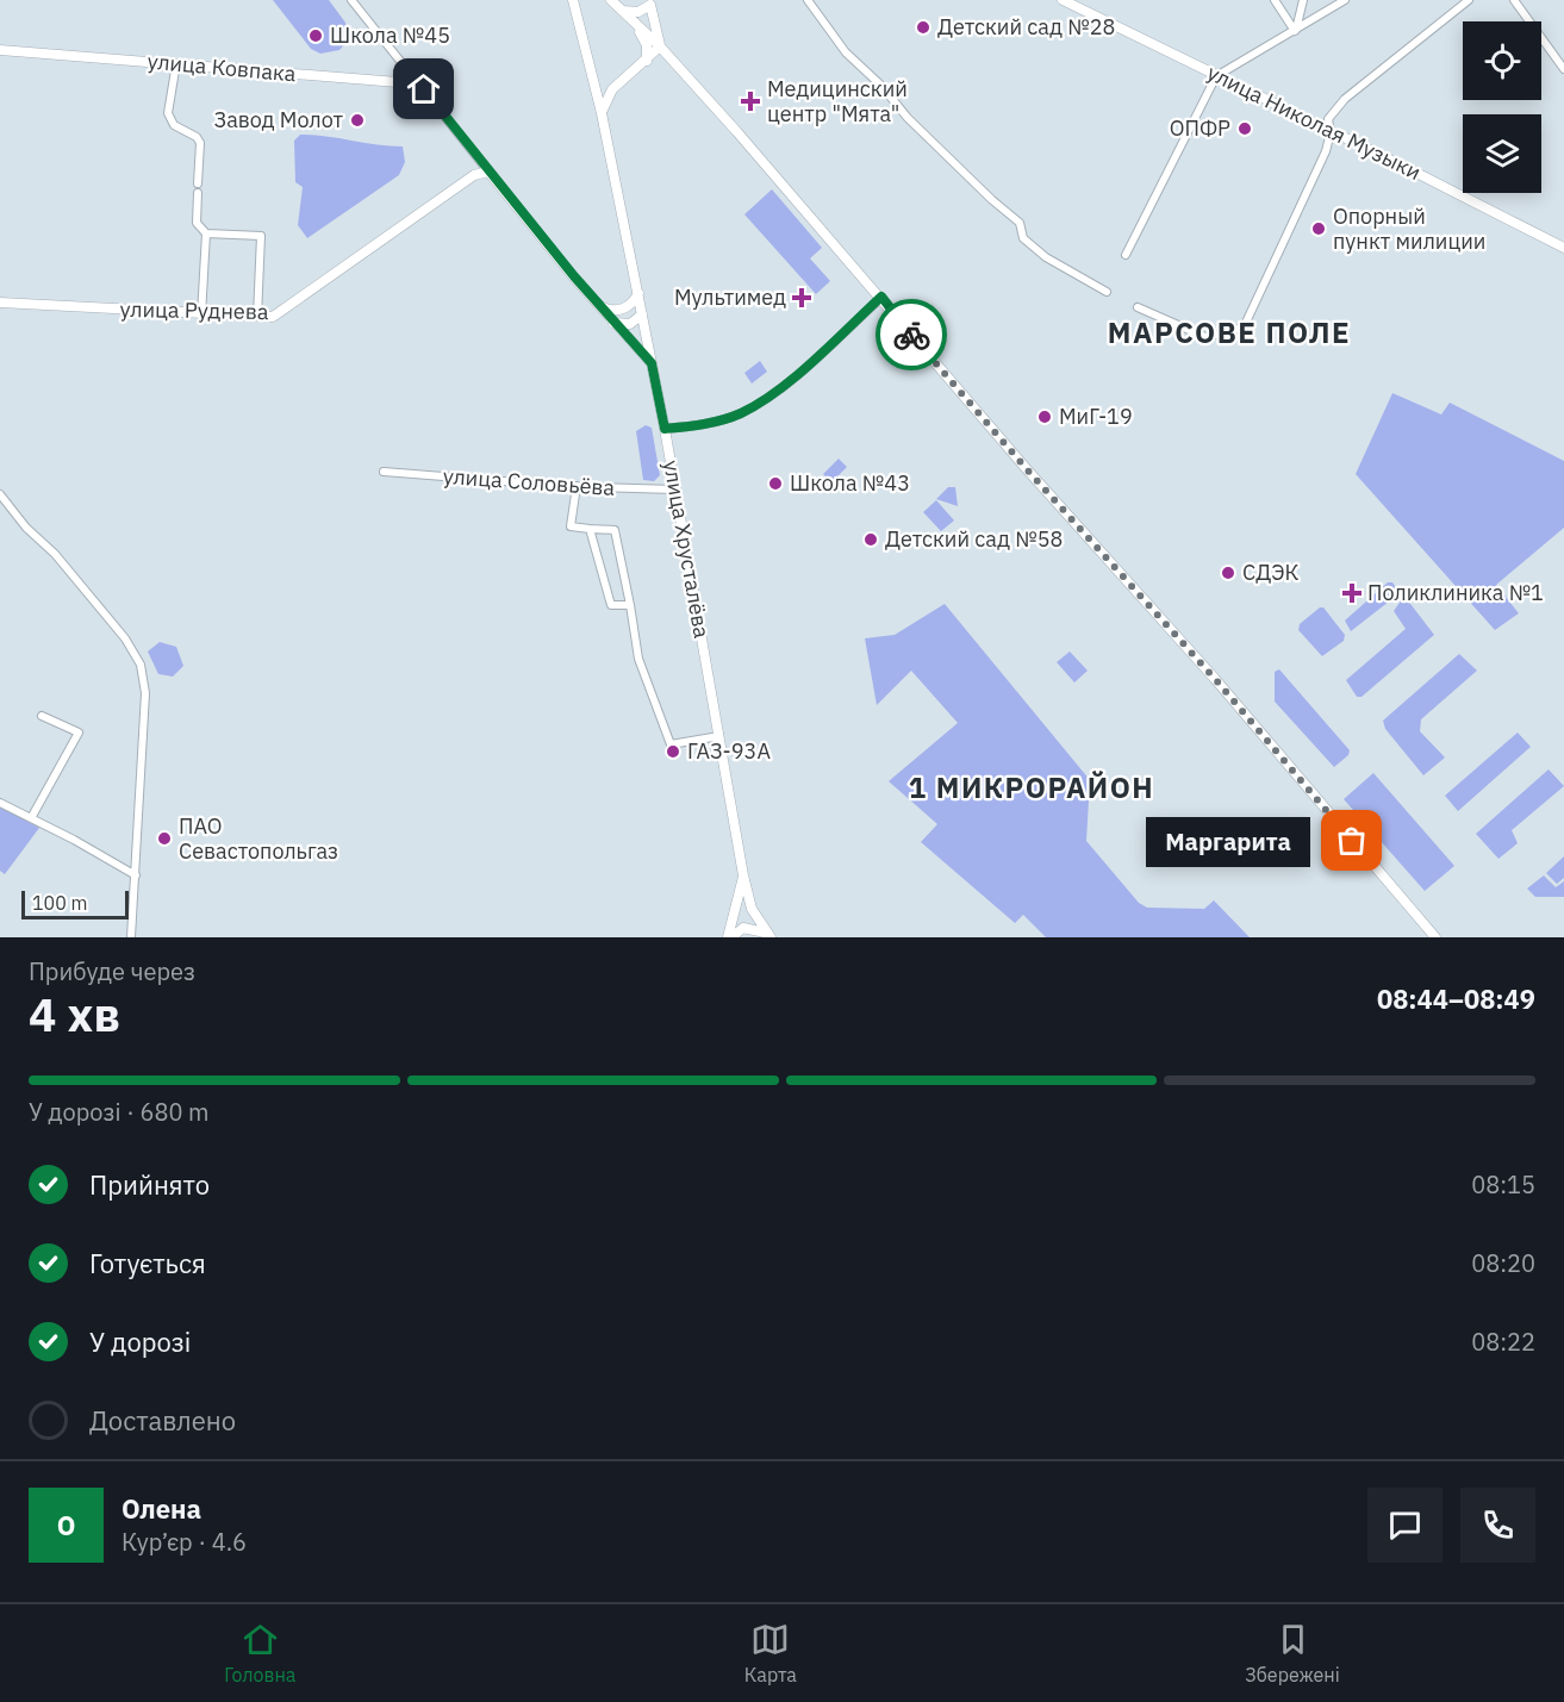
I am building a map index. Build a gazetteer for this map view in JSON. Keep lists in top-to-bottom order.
{
  "streets": {
    "main road": [
      "улица Ковпака",
      "улица Николая Музыки",
      "улица Руднева",
      "улица Хрусталёва"
    ],
    "street": ["улица Соловьёва"]
  },
  "crossings": [
    ["улица Соловьёва", "улица Хрусталёва"]
  ],
  "districts": ["МАРСОВЕ ПОЛЕ", "1 МИКРОРАЙОН"],
  "places": {
    "other": [
      "Детский сад №28",
      "Школа №45",
      "Завод Молот",
      "ОПФР",
      "Опорный пункт милиции",
      "МиГ-19",
      "Школа №43",
      "Детский сад №58",
      "СДЭК",
      "ГАЗ-93А",
      "ПАО Севастопольгаз",
      "Маргарита"
    ],
    "health": ["Медицинский центр \"Мята\"", "Мультимед", "Поликлиника №1"]
  },
  "scale_bar": "100 m",
  "page": {
    "bubble": "Маргарита",
    "scale": "100 m",
    "heading": ["4 хв", "Прибуде через", "08:44–08:49"],
    "panel": ["Олена", "Кур’єр · 4.6"],
    "bar": "У дорозі · 680 m",
    "list": [
      ["Прийнято", "08:15"],
      ["Готується", "08:20"],
      ["У дорозі", "08:22"],
      "Доставлено"
    ],
    "round": "О",
    "tabs": ["Головна", "Карта", "Збережені"]
  }
}
